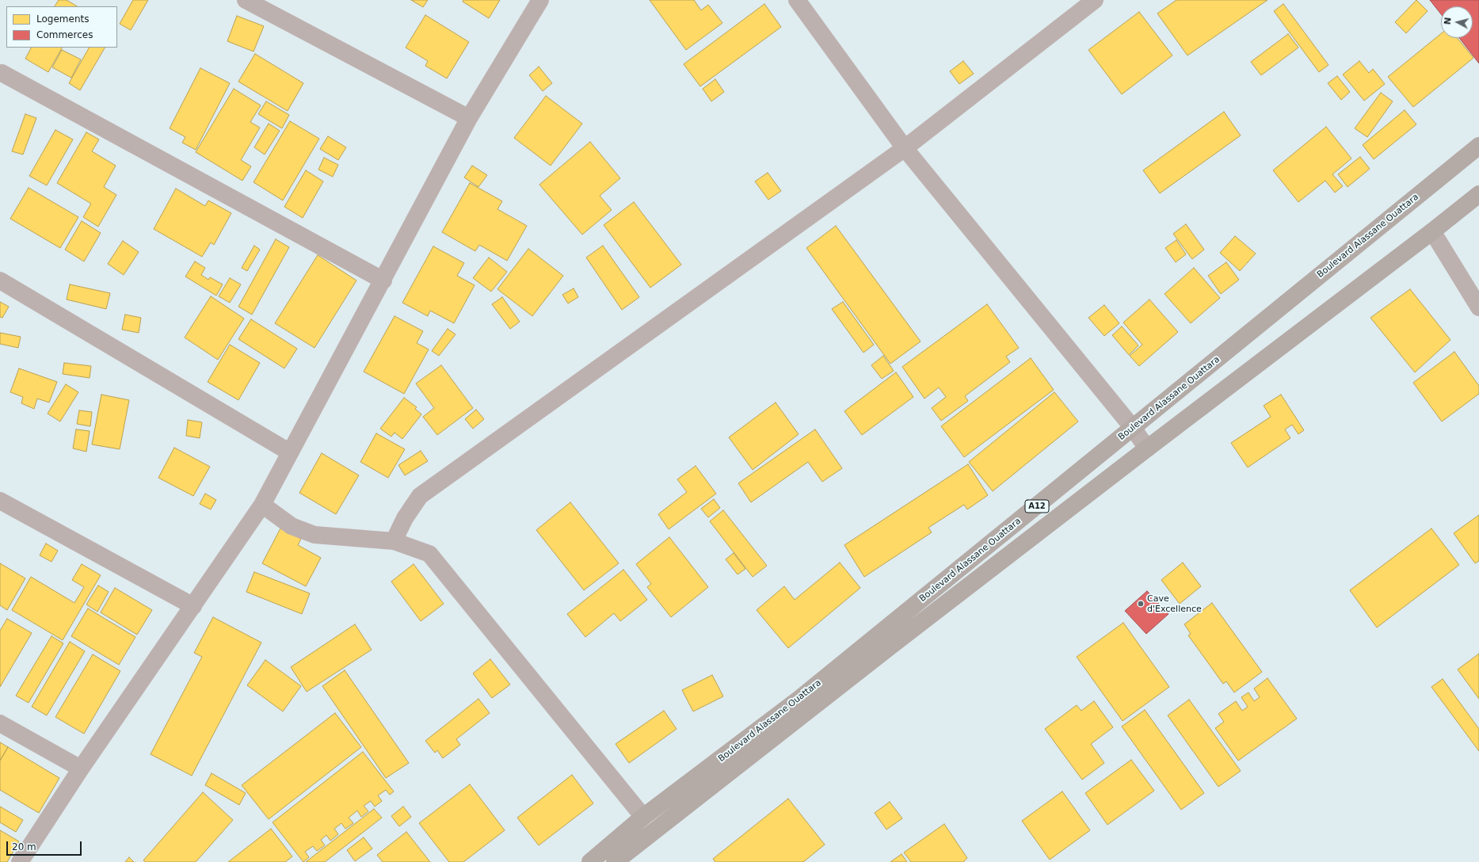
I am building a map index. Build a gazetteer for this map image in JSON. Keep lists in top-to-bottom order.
{
  "streets": {
    "main road": ["Boulevard Alassane Ouattara", "A12"]
  },
  "places": ["Cave d'Excellence"],
  "legend": ["Logements", "Commerces"],
  "scale_bar": "20 m",
  "north": "left"
}
